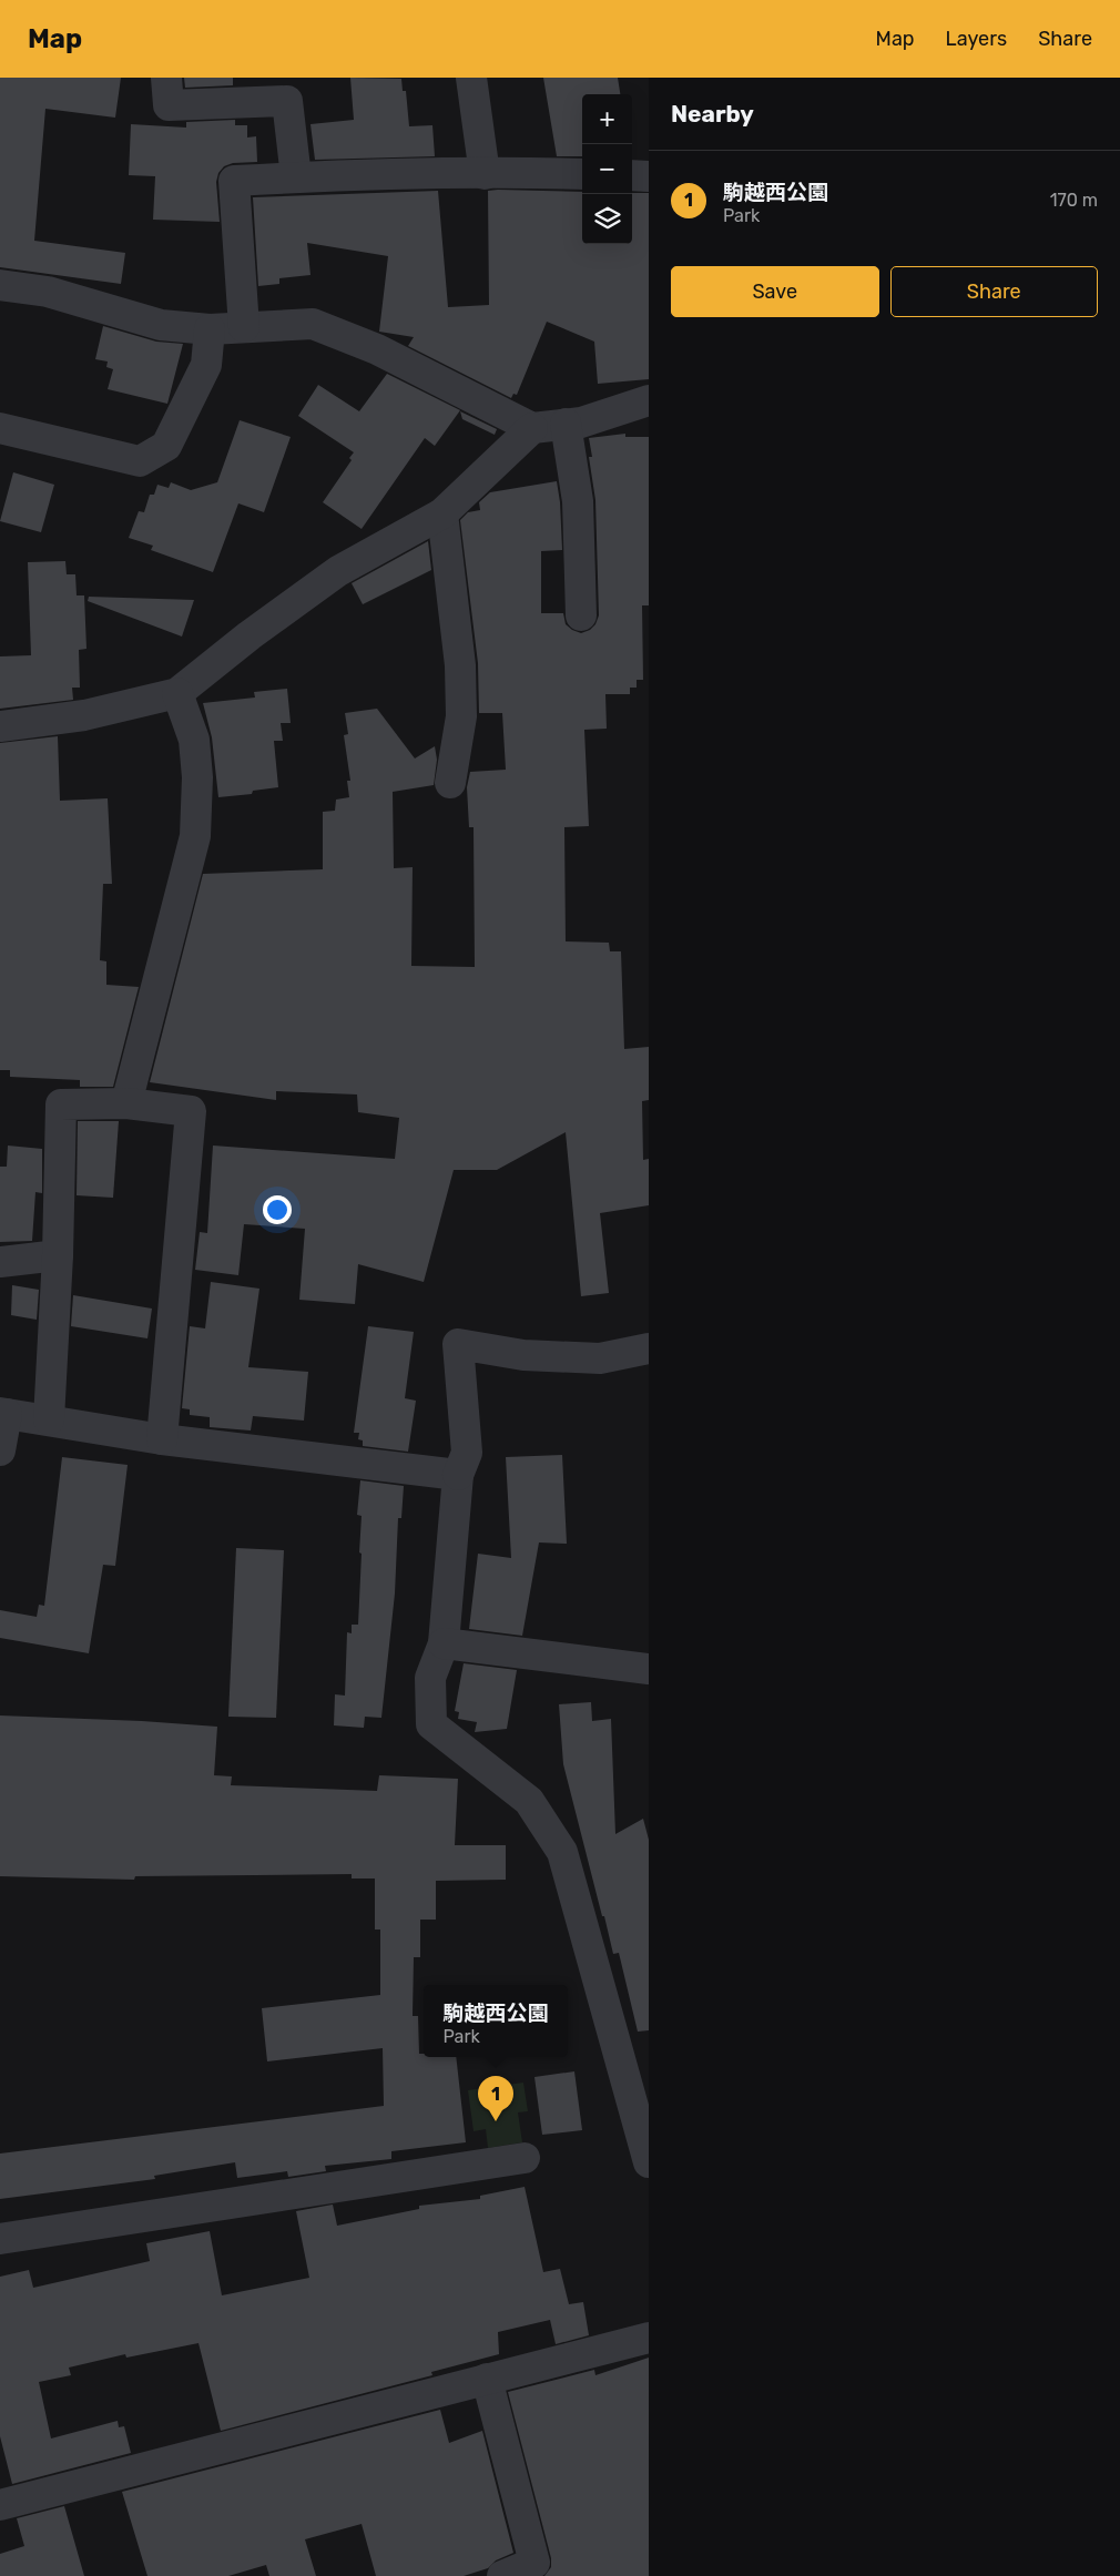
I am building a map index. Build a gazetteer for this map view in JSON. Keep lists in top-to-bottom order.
{
  "page": {
    "header": "Map",
    "nav": ["Map", "Layers", "Share"],
    "heading": "Nearby",
    "map_buttons": ["+", "−"],
    "list": [
      {
        "mark": "1",
        "name": "駒越西公園",
        "note": "Park",
        "value": "170 m"
      }
    ],
    "buttons": ["Save", "Share"],
    "popup": ["駒越西公園", "Park"],
    "pins": "1"
  }
}
